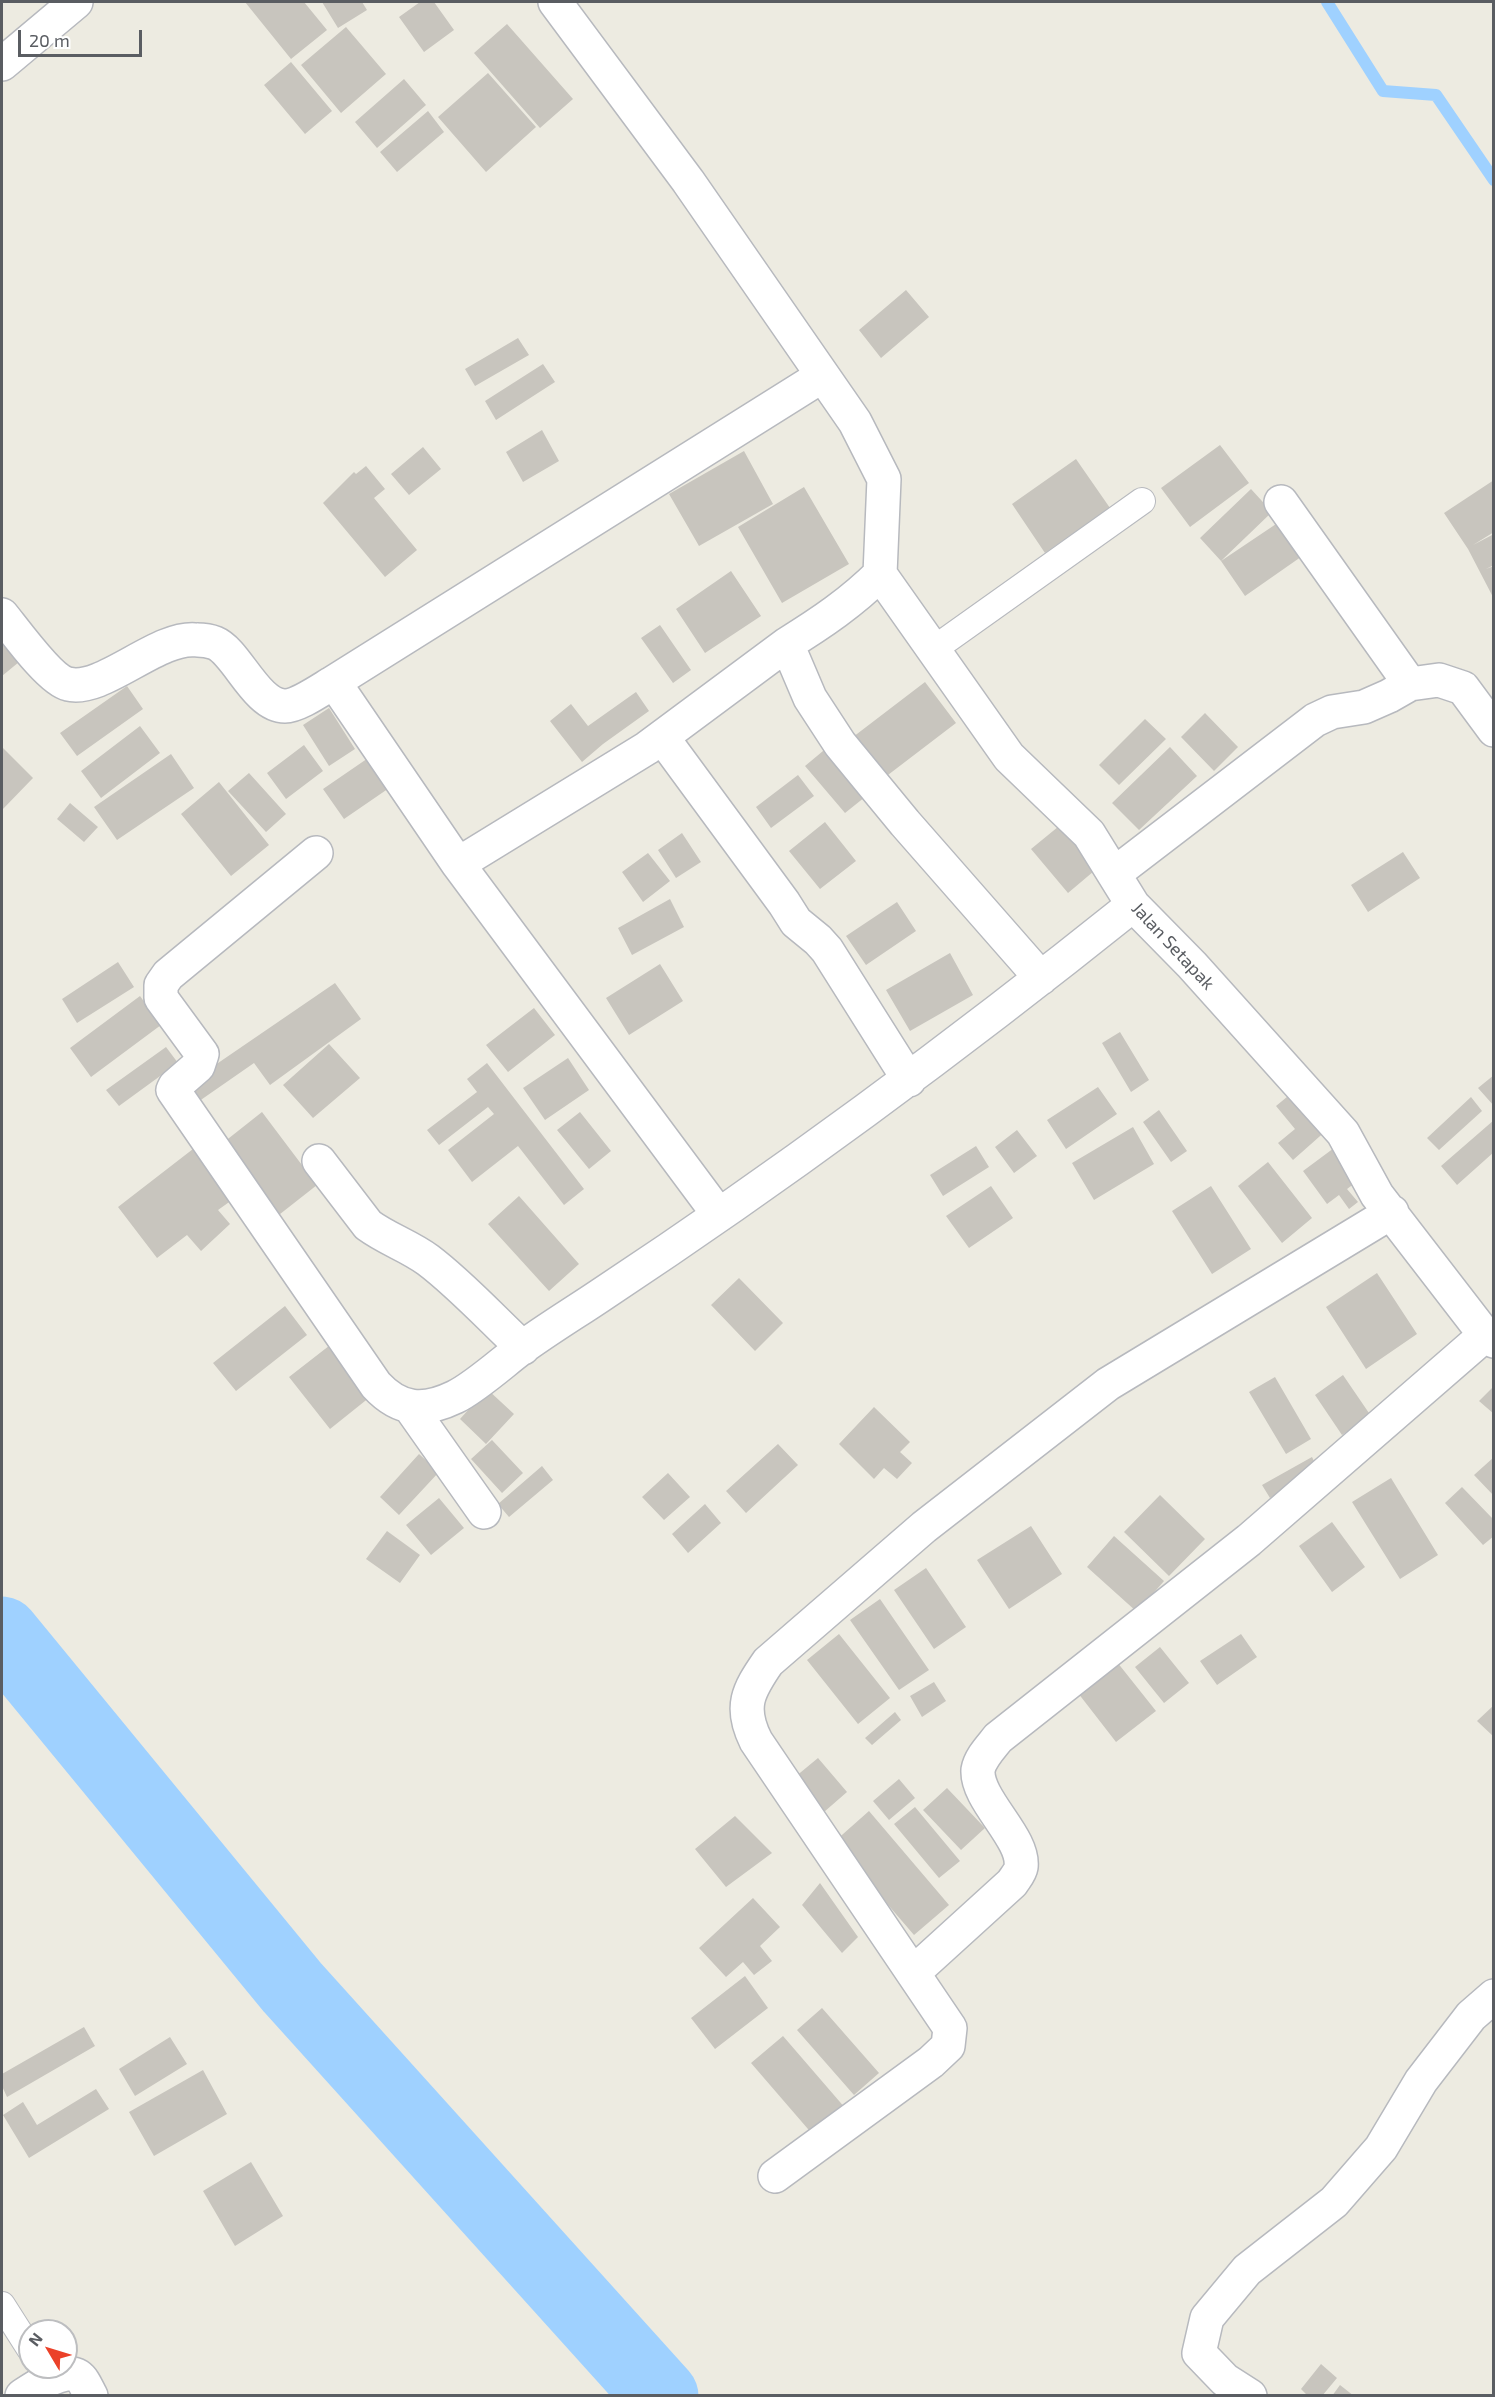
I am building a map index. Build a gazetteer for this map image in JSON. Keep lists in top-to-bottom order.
{
  "streets": {
    "street": ["Jalan Setapak"]
  },
  "scale_bar": "20 m",
  "north": "top left"
}
